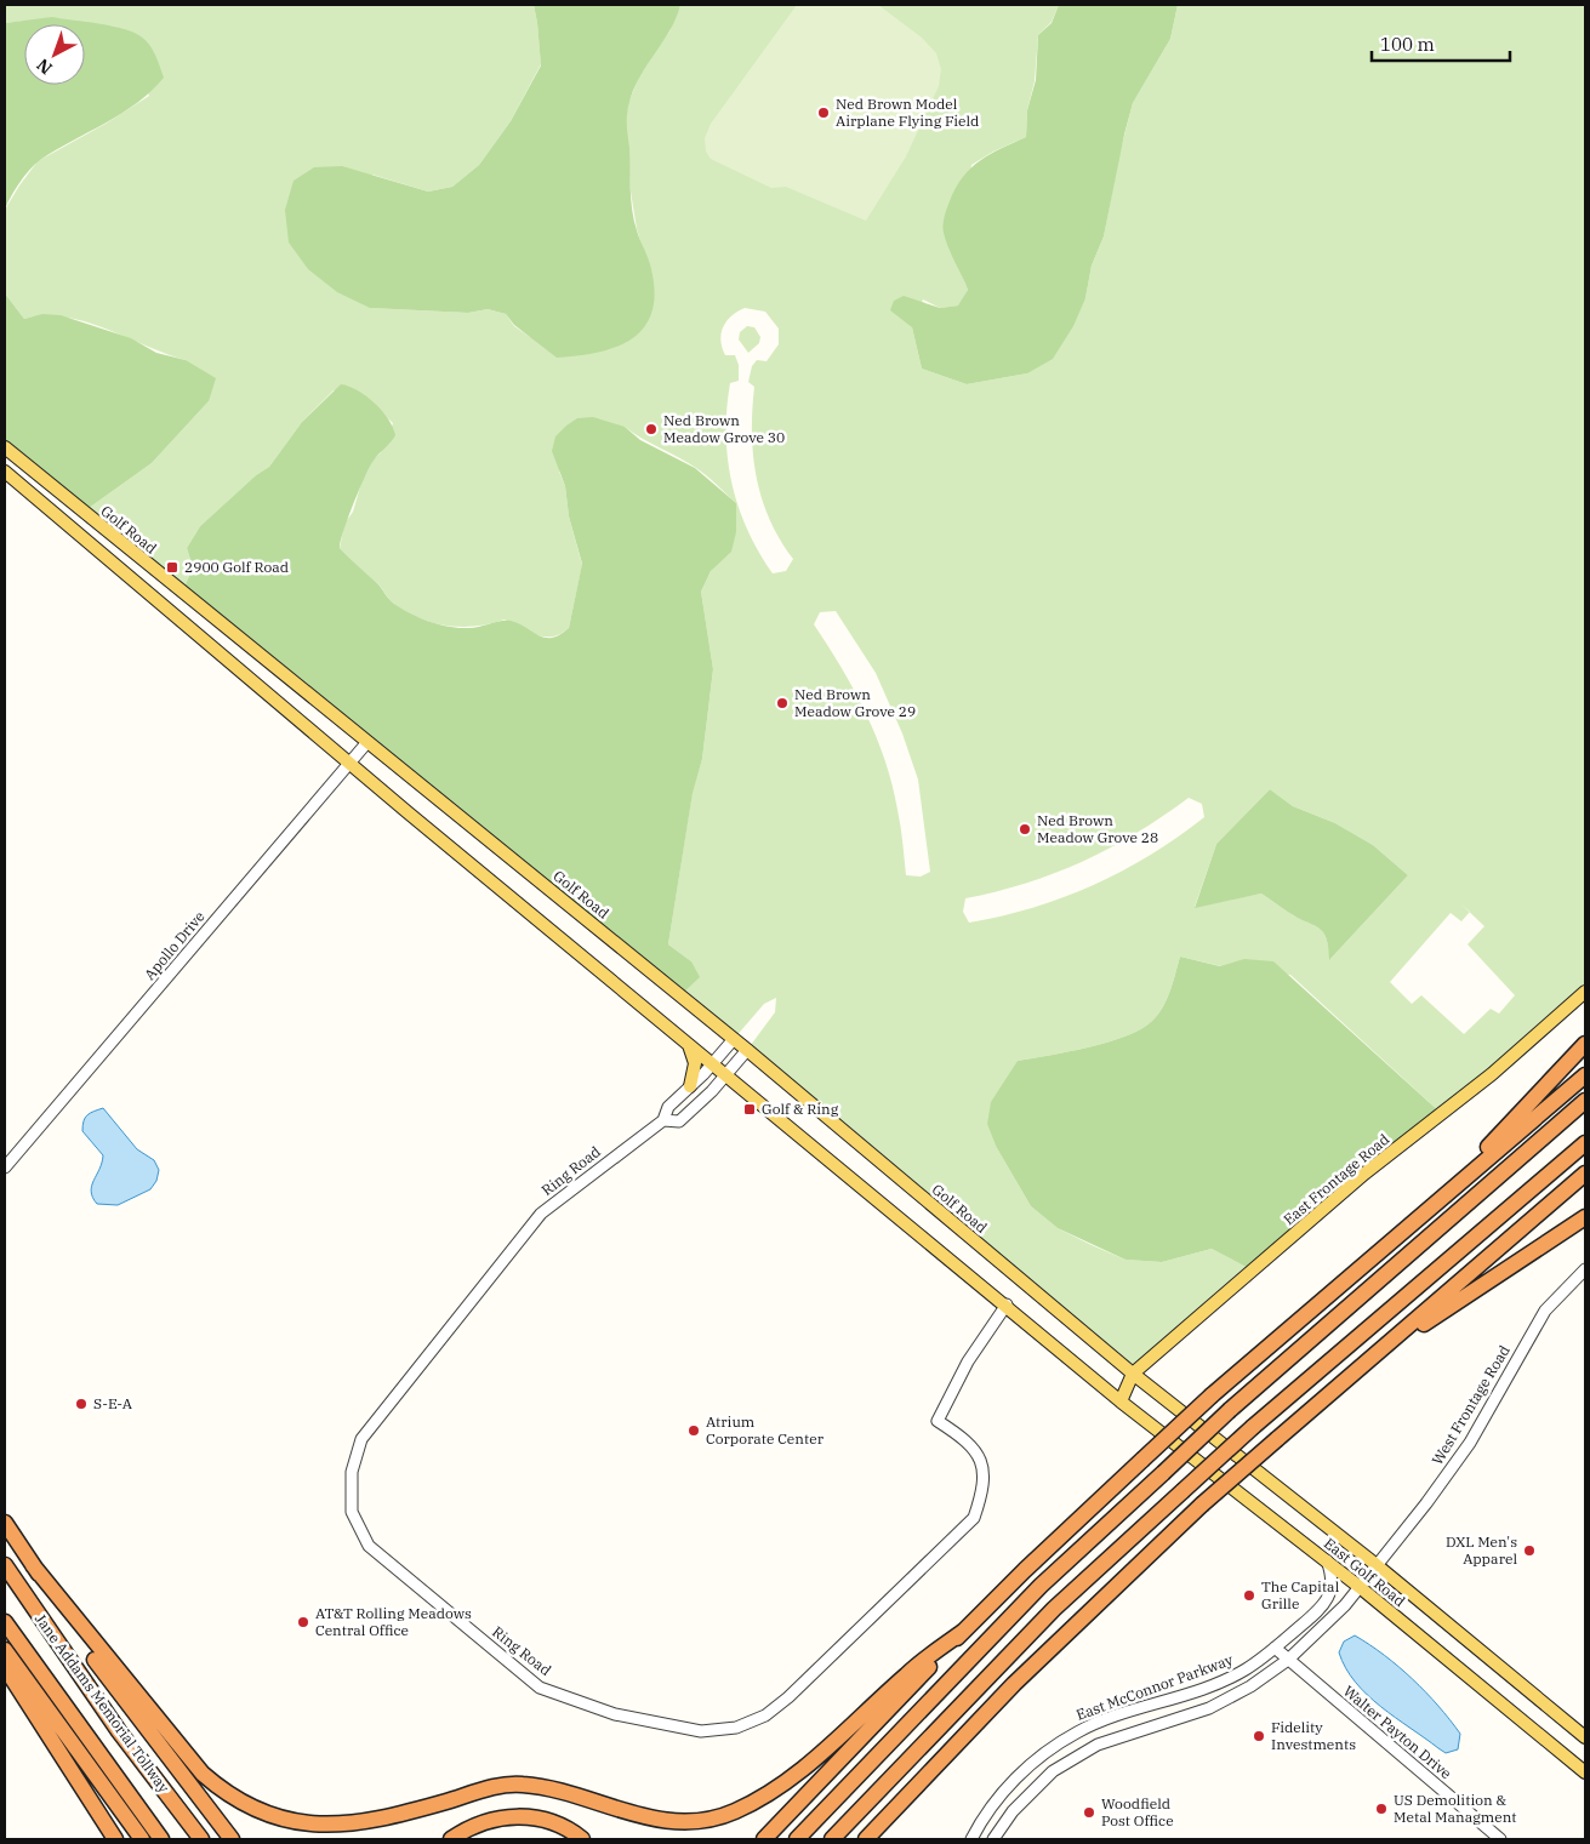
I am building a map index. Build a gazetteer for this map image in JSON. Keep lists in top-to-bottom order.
{
  "streets": {
    "highway": ["Jane Addams Memorial Tollway"],
    "main road": ["Golf Road", "East Frontage Road", "East Golf Road"],
    "street": [
      "Apollo Drive",
      "Ring Road",
      "West Frontage Road",
      "East McConnor Parkway",
      "Walter Payton Drive"
    ]
  },
  "crossings": [
    ["Golf Road", "Apollo Drive"],
    ["Golf Road", "Ring Road"],
    ["Golf Road", "East Frontage Road"],
    ["Golf Road", "East Golf Road"],
    ["East Frontage Road", "East Golf Road"],
    ["West Frontage Road", "East Golf Road"],
    ["East Golf Road", "East McConnor Parkway"],
    ["East McConnor Parkway", "Walter Payton Drive"]
  ],
  "places": {
    "other": [
      "Ned Brown Model Airplane Flying Field",
      "Ned Brown Meadow Grove 30",
      "Ned Brown Meadow Grove 29",
      "Ned Brown Meadow Grove 28",
      "S-E-A",
      "Atrium Corporate Center",
      "DXL Men's Apparel",
      "The Capital Grille",
      "AT&T Rolling Meadows Central Office",
      "Fidelity Investments",
      "US Demolition & Metal Managment",
      "Woodfield Post Office"
    ],
    "transit": ["2900 Golf Road", "Golf & Ring"]
  },
  "scale_bar": "100 m",
  "north": "bottom left"
}
